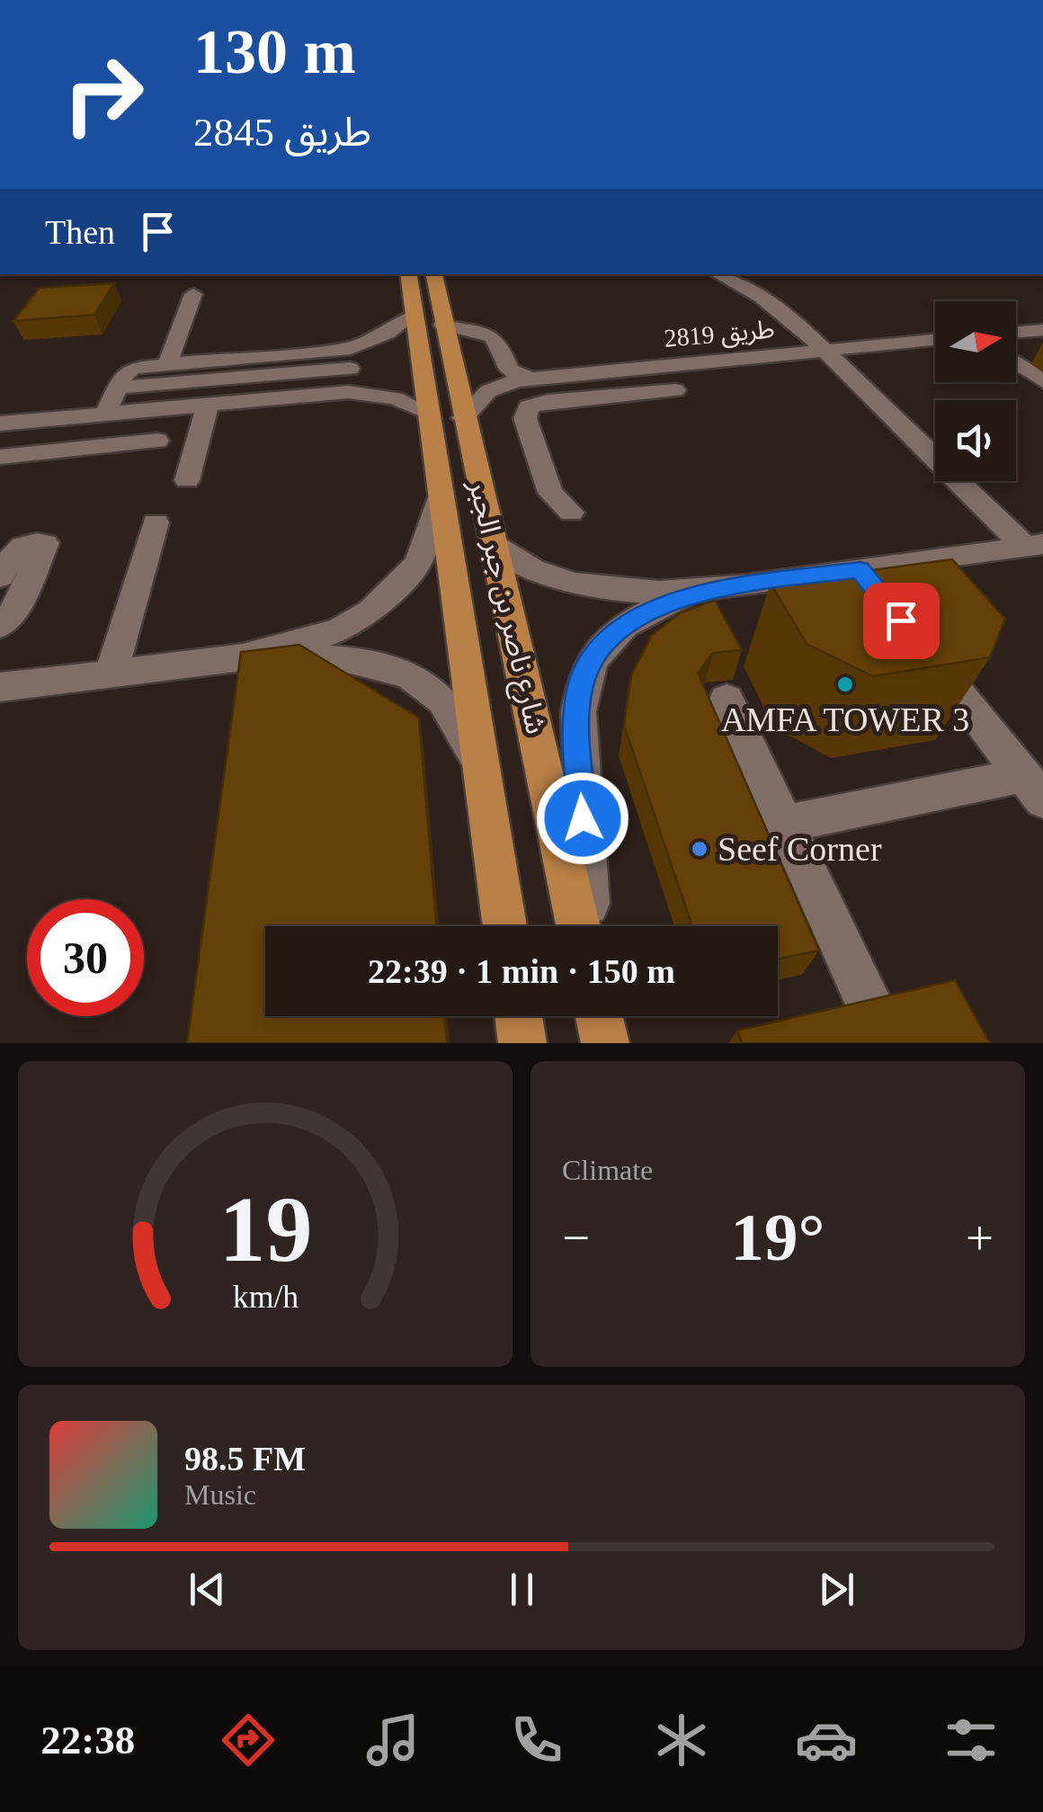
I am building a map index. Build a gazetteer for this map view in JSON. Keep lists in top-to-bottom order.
{
  "streets": {
    "main road": ["شارع ناصر بن جبر الجبر"],
    "street": ["طريق 2819"]
  },
  "crossings": [
    ["طريق 2819", "شارع ناصر بن جبر الجبر"]
  ],
  "places": ["AMFA TOWER 3", "Seef Corner"],
  "north": "right",
  "page": {
    "turn": ["130 m", "طريق 2845"],
    "then": "Then",
    "limit": "30",
    "trip": "22:39 · 1 min · 150 m",
    "tile": "Climate",
    "heat": ["−", "19°", "+"],
    "song": ["98.5 FM", "Music"],
    "tabs": "22:38",
    "gauge": ["19", "km/h"]
  }
}
